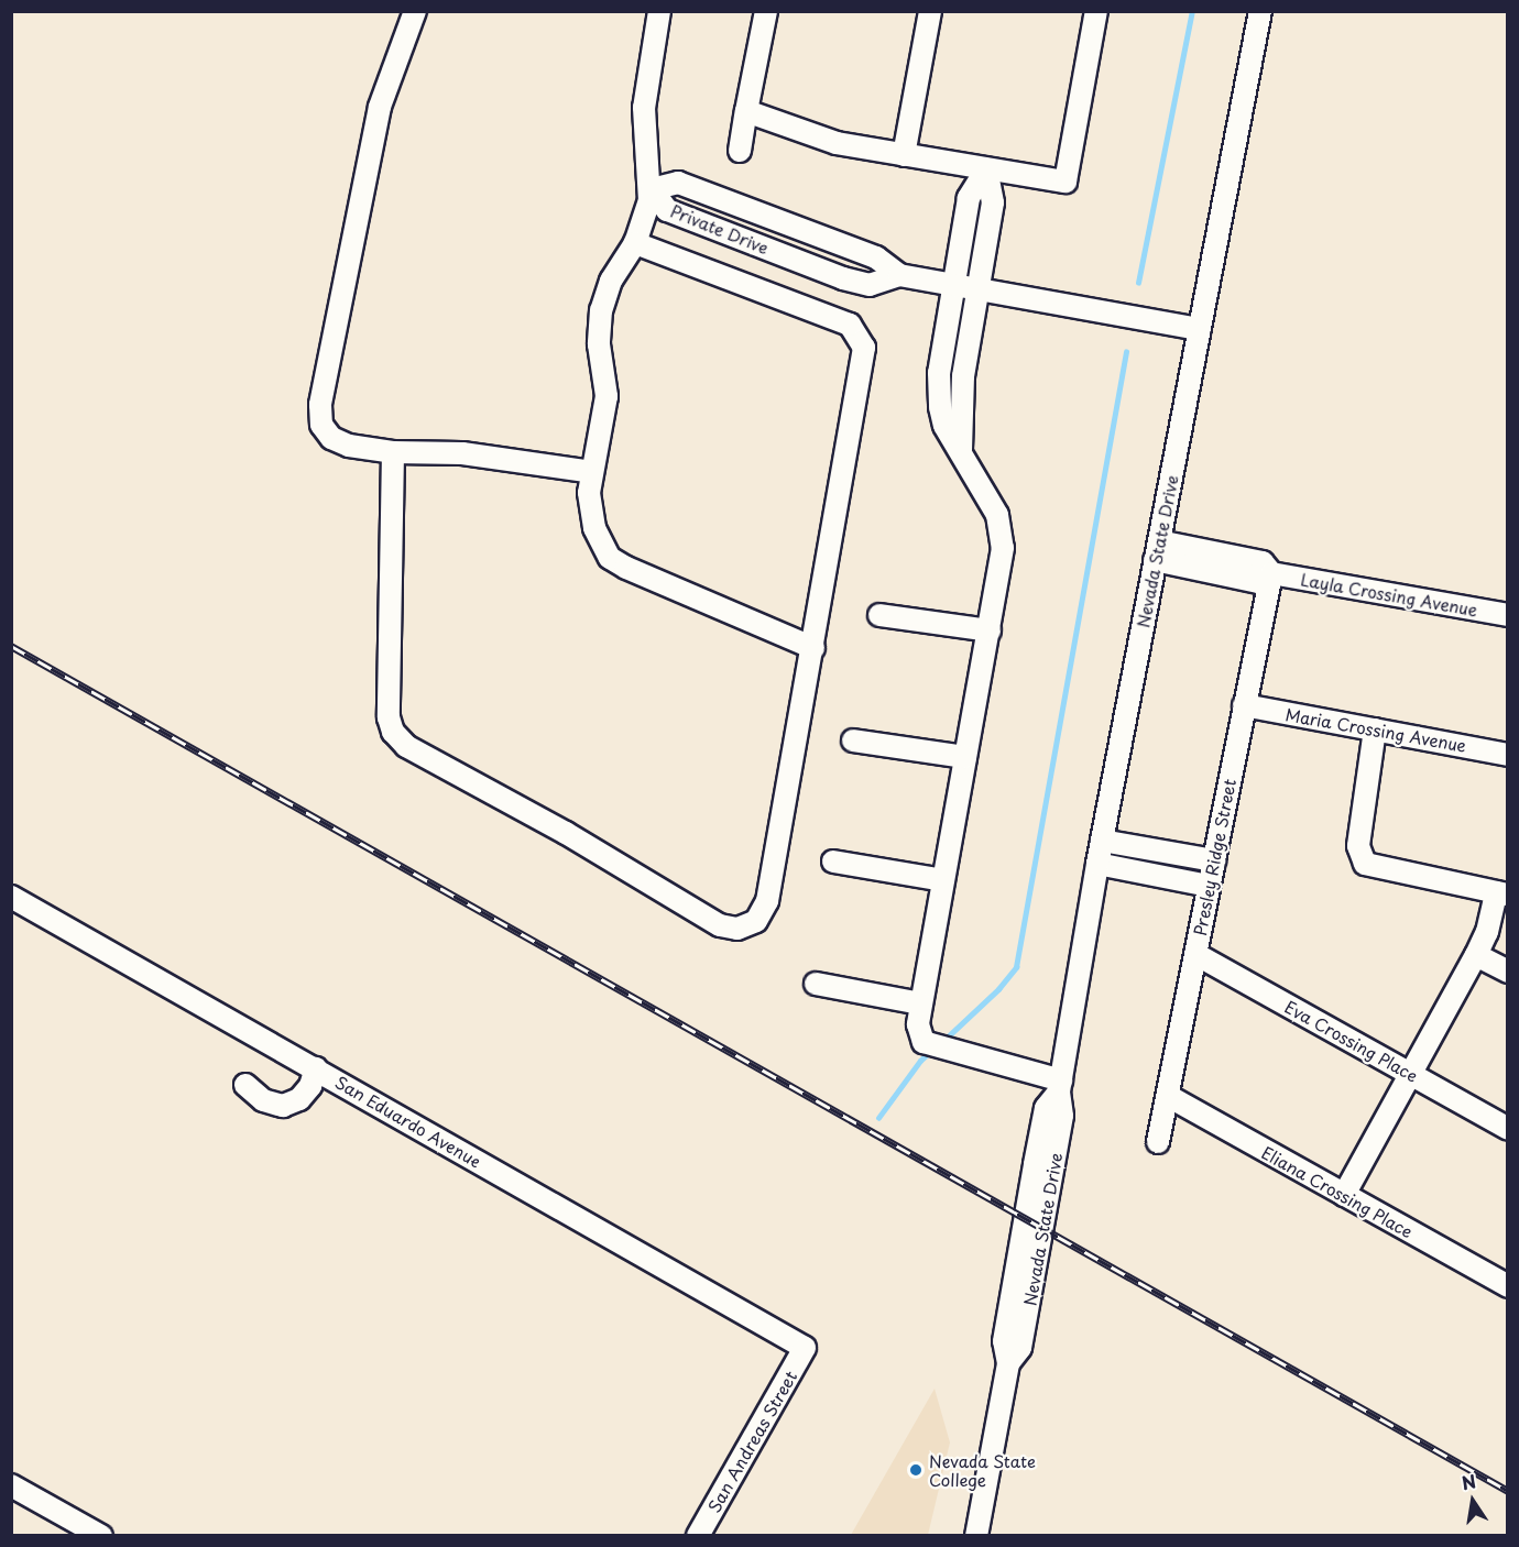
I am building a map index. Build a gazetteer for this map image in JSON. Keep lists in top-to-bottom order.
{
  "streets": {
    "street": [
      "Private Drive",
      "Nevada State Drive",
      "Layla Crossing Avenue",
      "Maria Crossing Avenue",
      "Presley Ridge Street",
      "Eva Crossing Place",
      "San Eduardo Avenue",
      "Eliana Crossing Place",
      "San Andreas Street"
    ]
  },
  "crossings": [
    ["Private Drive", "Nevada State Drive"],
    ["Nevada State Drive", "Layla Crossing Avenue"],
    ["Layla Crossing Avenue", "Presley Ridge Street"],
    ["Maria Crossing Avenue", "Presley Ridge Street"],
    ["Presley Ridge Street", "Eva Crossing Place"],
    ["Presley Ridge Street", "Eliana Crossing Place"],
    ["San Eduardo Avenue", "San Andreas Street"]
  ],
  "places": ["Nevada State College"],
  "north": "top"
}
